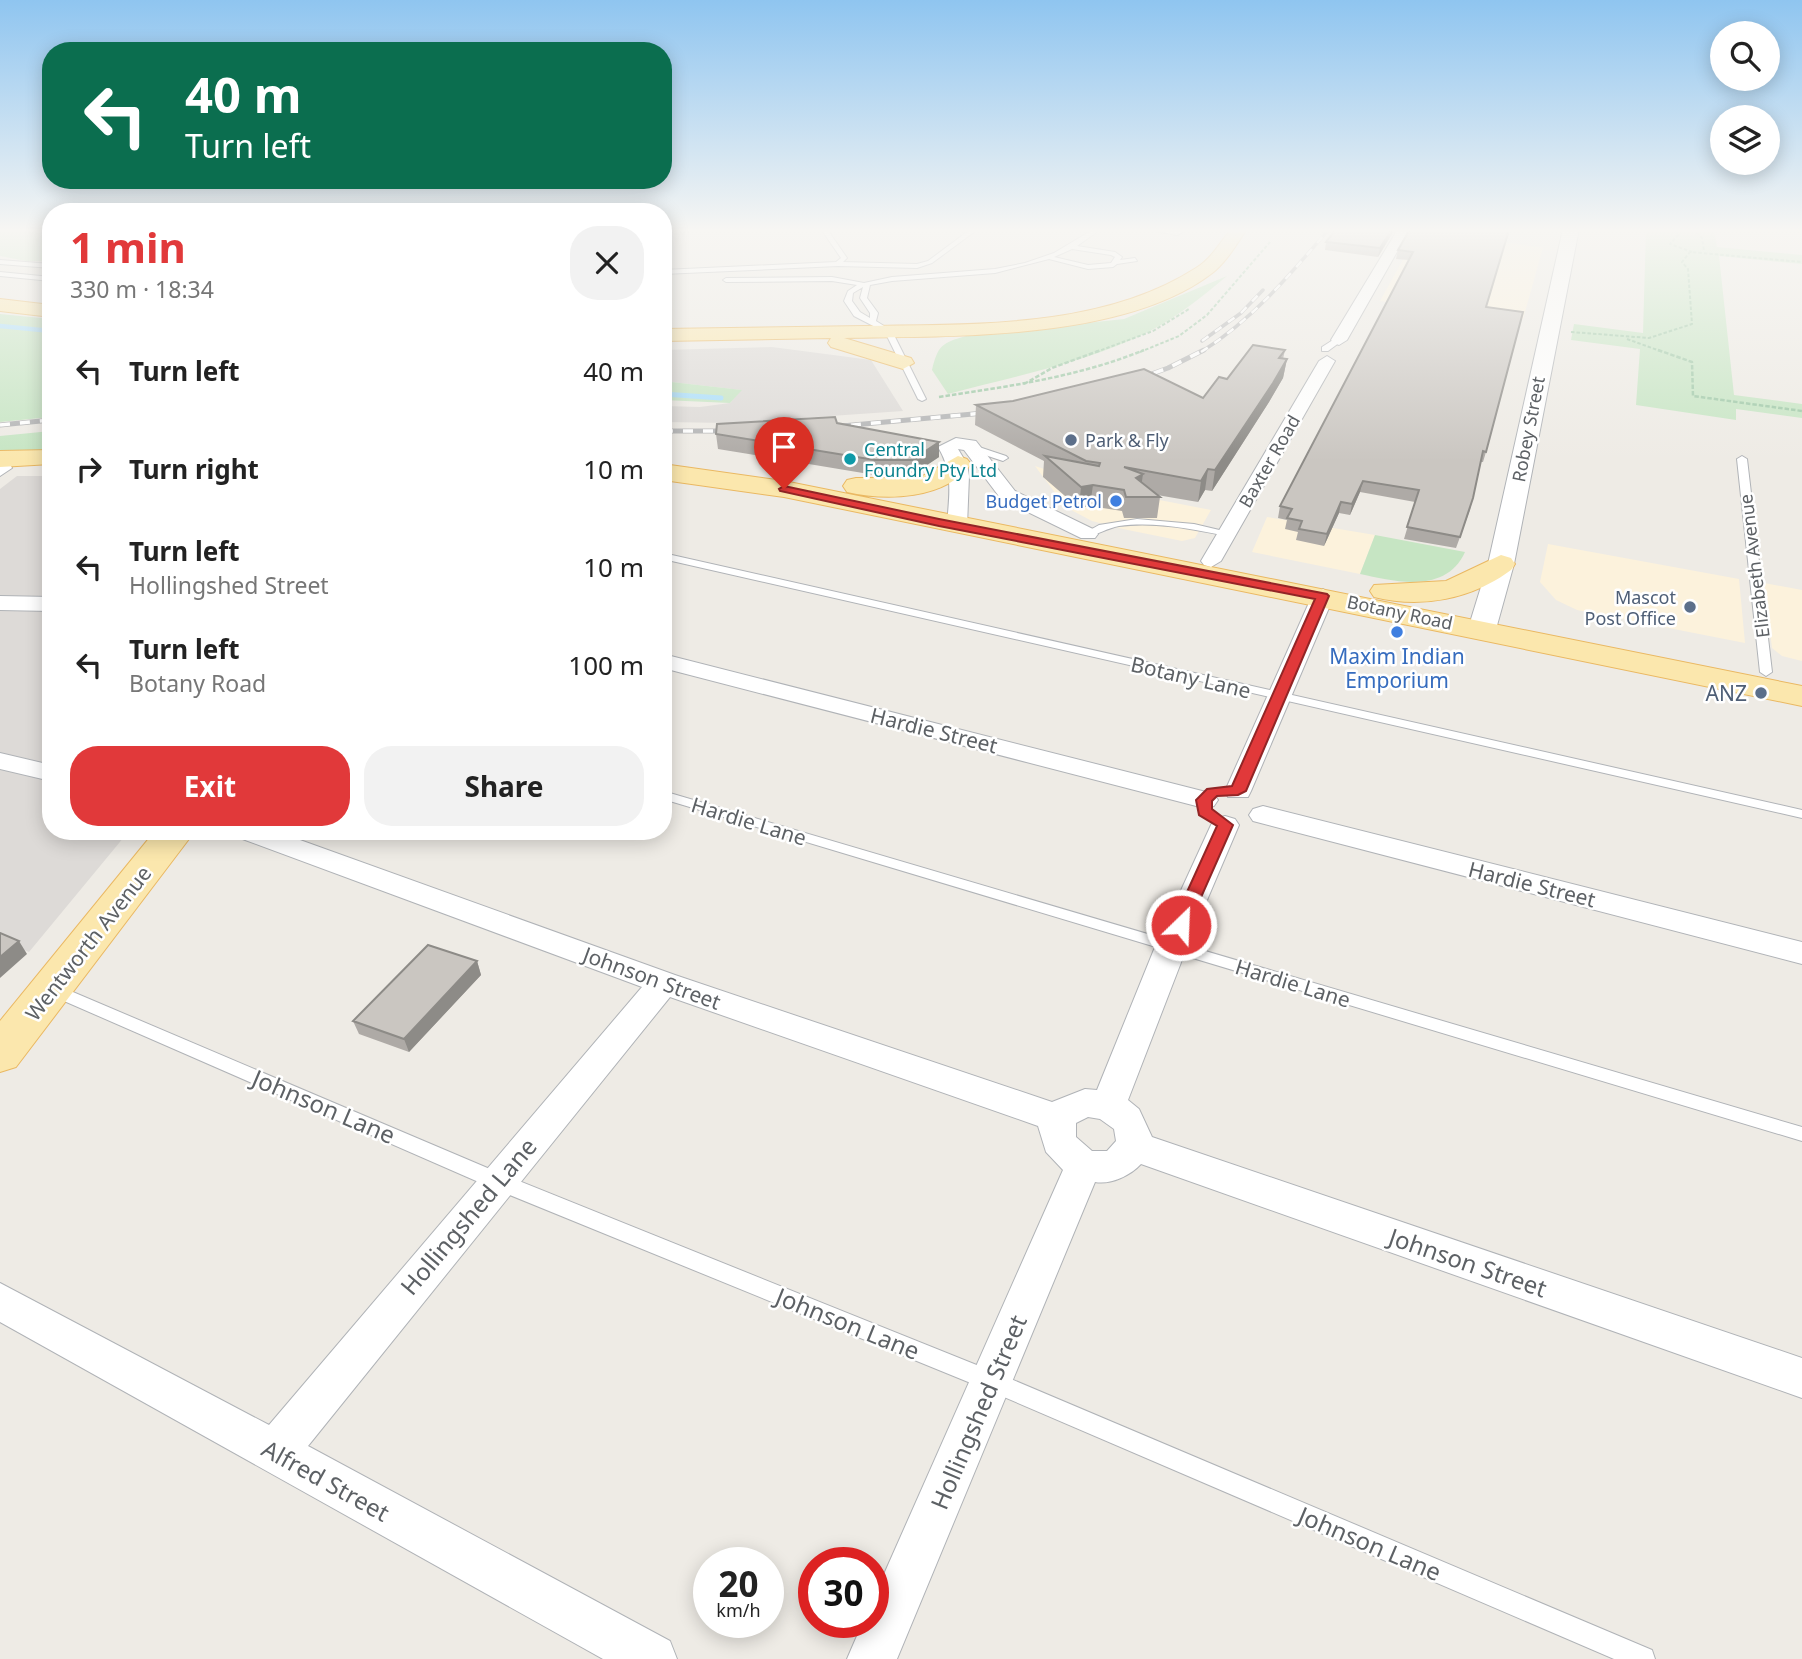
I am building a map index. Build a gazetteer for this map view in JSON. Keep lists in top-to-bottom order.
{
  "streets": {
    "main road": ["Botany Road", "Wentworth Avenue"],
    "street": [
      "Robey Street",
      "Baxter Road",
      "Hardie Street",
      "Johnson Street",
      "Hollingshed Lane",
      "Hollingshed Street",
      "Alfred Street"
    ],
    "lane": [
      "Elizabeth Avenue",
      "Botany Lane",
      "Hardie Lane",
      "Johnson Lane"
    ]
  },
  "crossings": [
    ["Robey Street", "Botany Road"],
    ["Baxter Road", "Botany Road"],
    ["Elizabeth Avenue", "Botany Road"],
    ["Wentworth Avenue", "Johnson Lane"],
    ["Johnson Street", "Hollingshed Lane"],
    ["Johnson Street", "Hollingshed Street"],
    ["Johnson Lane", "Hollingshed Lane"],
    ["Johnson Lane", "Hollingshed Street"],
    ["Hollingshed Lane", "Alfred Street"]
  ],
  "places": [
    "Park & Fly",
    "Central Foundry Pty Ltd",
    "Budget Petrol",
    "Mascot Post Office",
    "Maxim Indian Emporium",
    "ANZ"
  ],
  "page": {
    "turn": ["40 m", "Turn left"],
    "heading": ["1 min", "330 m · 18:34"],
    "list": [
      {
        "name": "Turn left",
        "value": "40 m"
      },
      {
        "name": "Turn right",
        "value": "10 m"
      },
      {
        "name": "Turn left",
        "note": "Hollingshed Street",
        "value": "10 m"
      },
      {
        "name": "Turn left",
        "note": "Botany Road",
        "value": "100 m"
      }
    ],
    "buttons": ["Exit", "Share"],
    "speed": "20 km/h",
    "limit": "30"
  }
}
